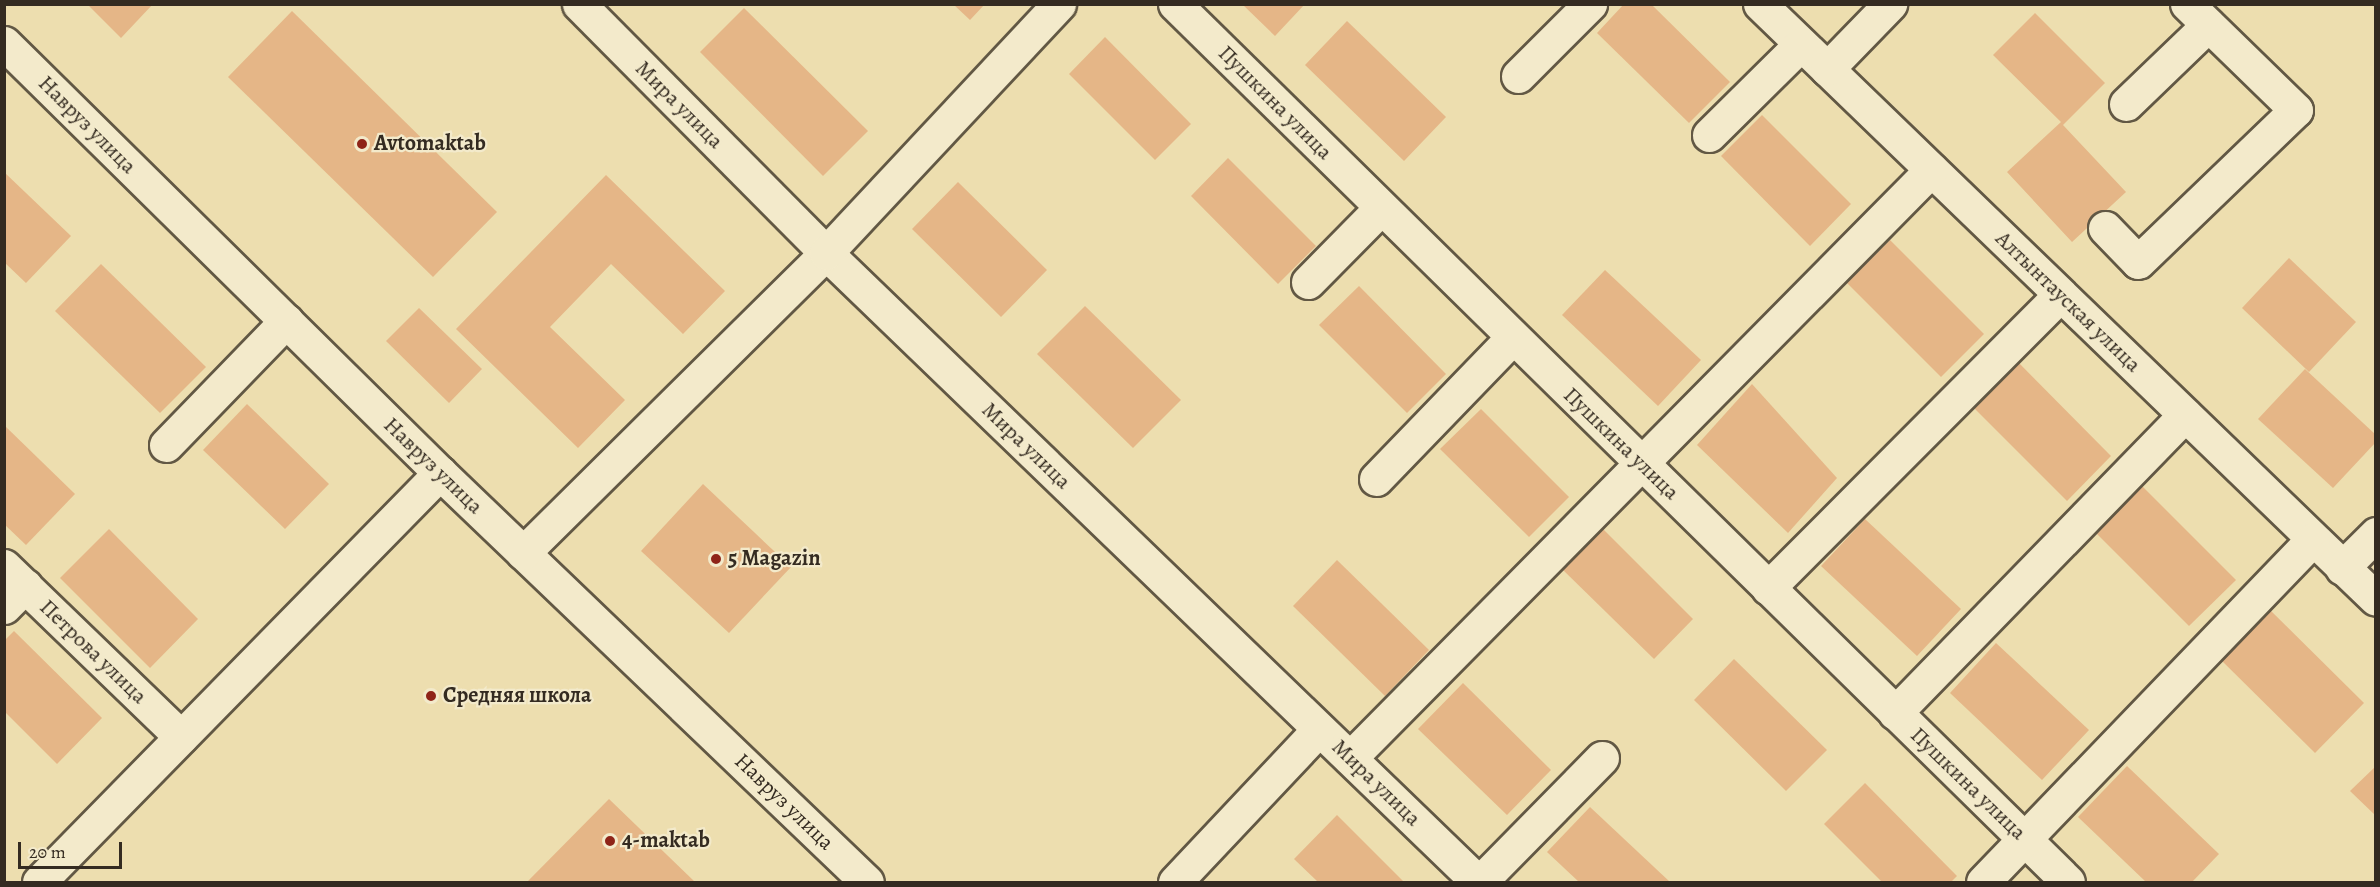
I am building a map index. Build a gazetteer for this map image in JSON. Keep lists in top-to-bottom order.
{
  "streets": {
    "street": [
      "Пушкина улица",
      "Мира улица",
      "Навруз улица",
      "Алтынтауская улица",
      "Петрова улица"
    ]
  },
  "places": [
    "Avtomaktab",
    "5 Magazin",
    "Средняя школа",
    "4-maktab"
  ],
  "scale_bar": "20 m"
}
